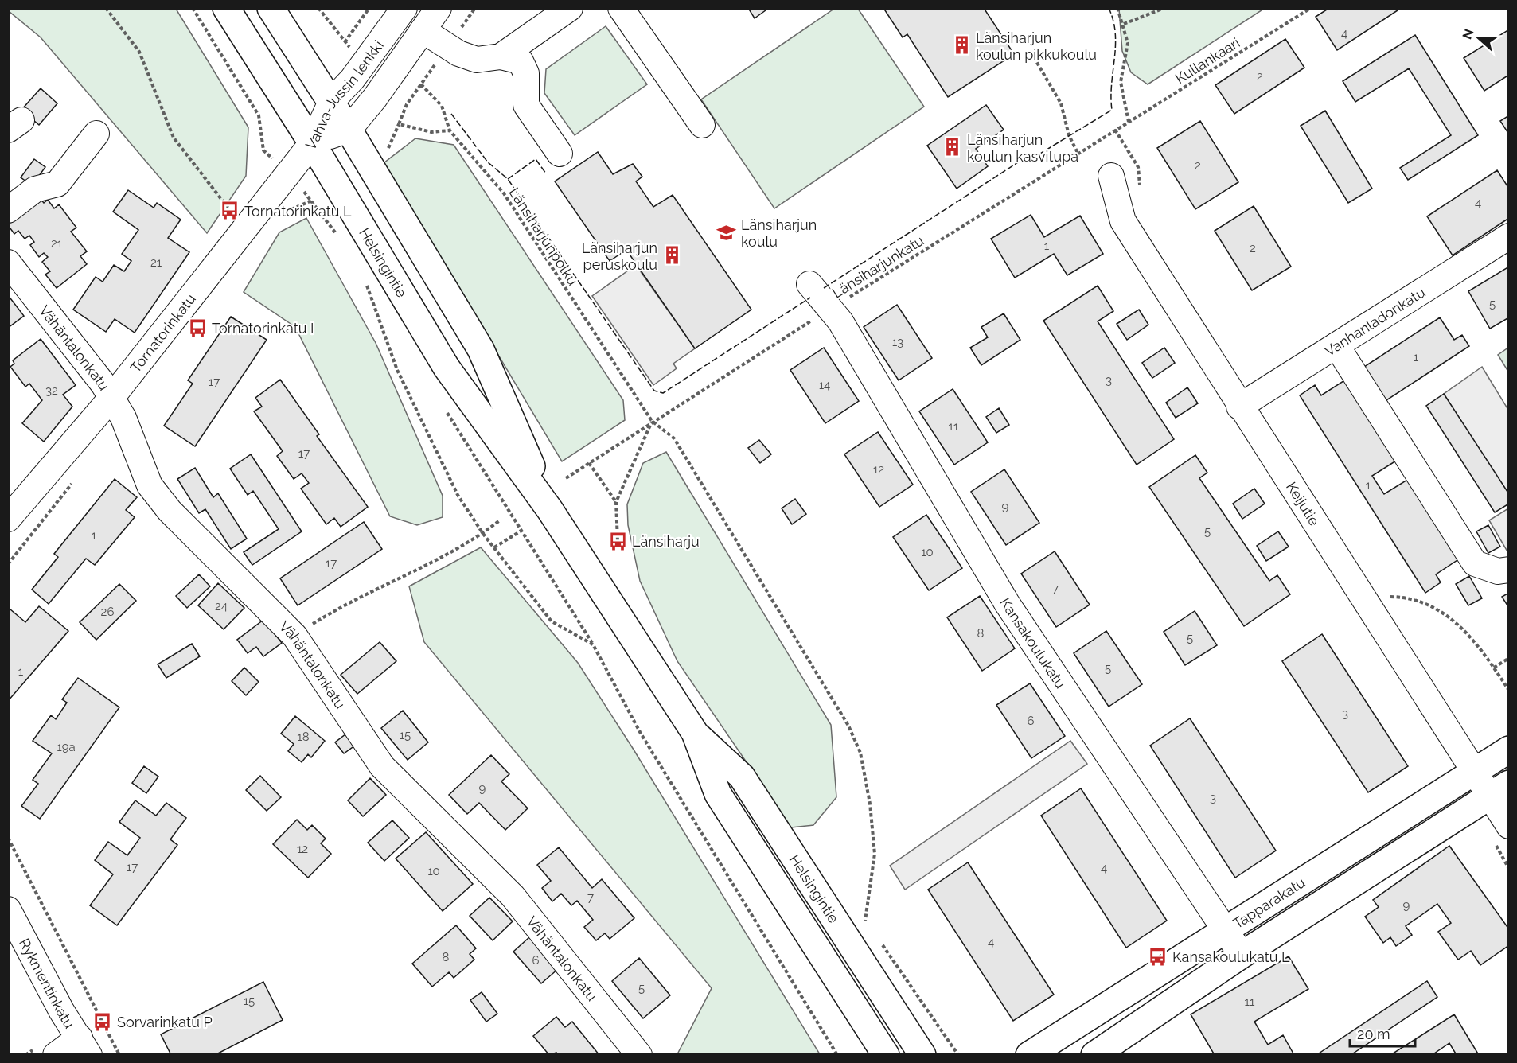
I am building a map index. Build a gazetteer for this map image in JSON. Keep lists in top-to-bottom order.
{
  "streets": {
    "main road": ["Helsingintie", "Tapparakatu"],
    "street": [
      "Vahva-Jussin lenkki",
      "Vanhanladonkatu",
      "Tornatorinkatu",
      "Vähäntalonkatu",
      "Keijutie",
      "Kansakoulukatu",
      "Rykmentinkatu"
    ],
    "path": ["Kullankaari", "Länsiharjunpolku", "Länsiharjunkatu"]
  },
  "crossings": [
    ["Kullankaari", "Länsiharjunkatu"],
    ["Vahva-Jussin lenkki", "Helsingintie"],
    ["Vahva-Jussin lenkki", "Tornatorinkatu"],
    ["Länsiharjunpolku", "Länsiharjunkatu"],
    ["Helsingintie", "Tornatorinkatu"],
    ["Länsiharjunkatu", "Kansakoulukatu"],
    ["Vanhanladonkatu", "Keijutie"],
    ["Tornatorinkatu", "Vähäntalonkatu"],
    ["Keijutie", "Tapparakatu"],
    ["Kansakoulukatu", "Tapparakatu"]
  ],
  "places": {
    "building": ["Länsiharjun koulun pikkukoulu", "Länsiharjun koulun kasvitupa", "Länsiharjun peruskoulu"],
    "bus stop": [
      "Tornatorinkatu L",
      "Tornatorinkatu I",
      "Länsiharju",
      "Kansakoulukatu L",
      "Sorvarinkatu P"
    ],
    "school or university": ["Länsiharjun koulu"]
  },
  "house_numbers": [
    "4",
    "2",
    "2",
    "4",
    "21",
    "1",
    "2",
    "21",
    "5",
    "13",
    "1",
    "3",
    "17",
    "14",
    "32",
    "11",
    "17",
    "12",
    "1",
    "9",
    "5",
    "1",
    "10",
    "17",
    "7",
    "24",
    "26",
    "8",
    "5",
    "5",
    "1",
    "3",
    "6",
    "15",
    "18",
    "19a",
    "9",
    "3",
    "12",
    "17",
    "4",
    "10",
    "7",
    "9",
    "4",
    "8",
    "6",
    "5",
    "15",
    "11"
  ],
  "scale_bar": "20 m",
  "north": "left"
}
